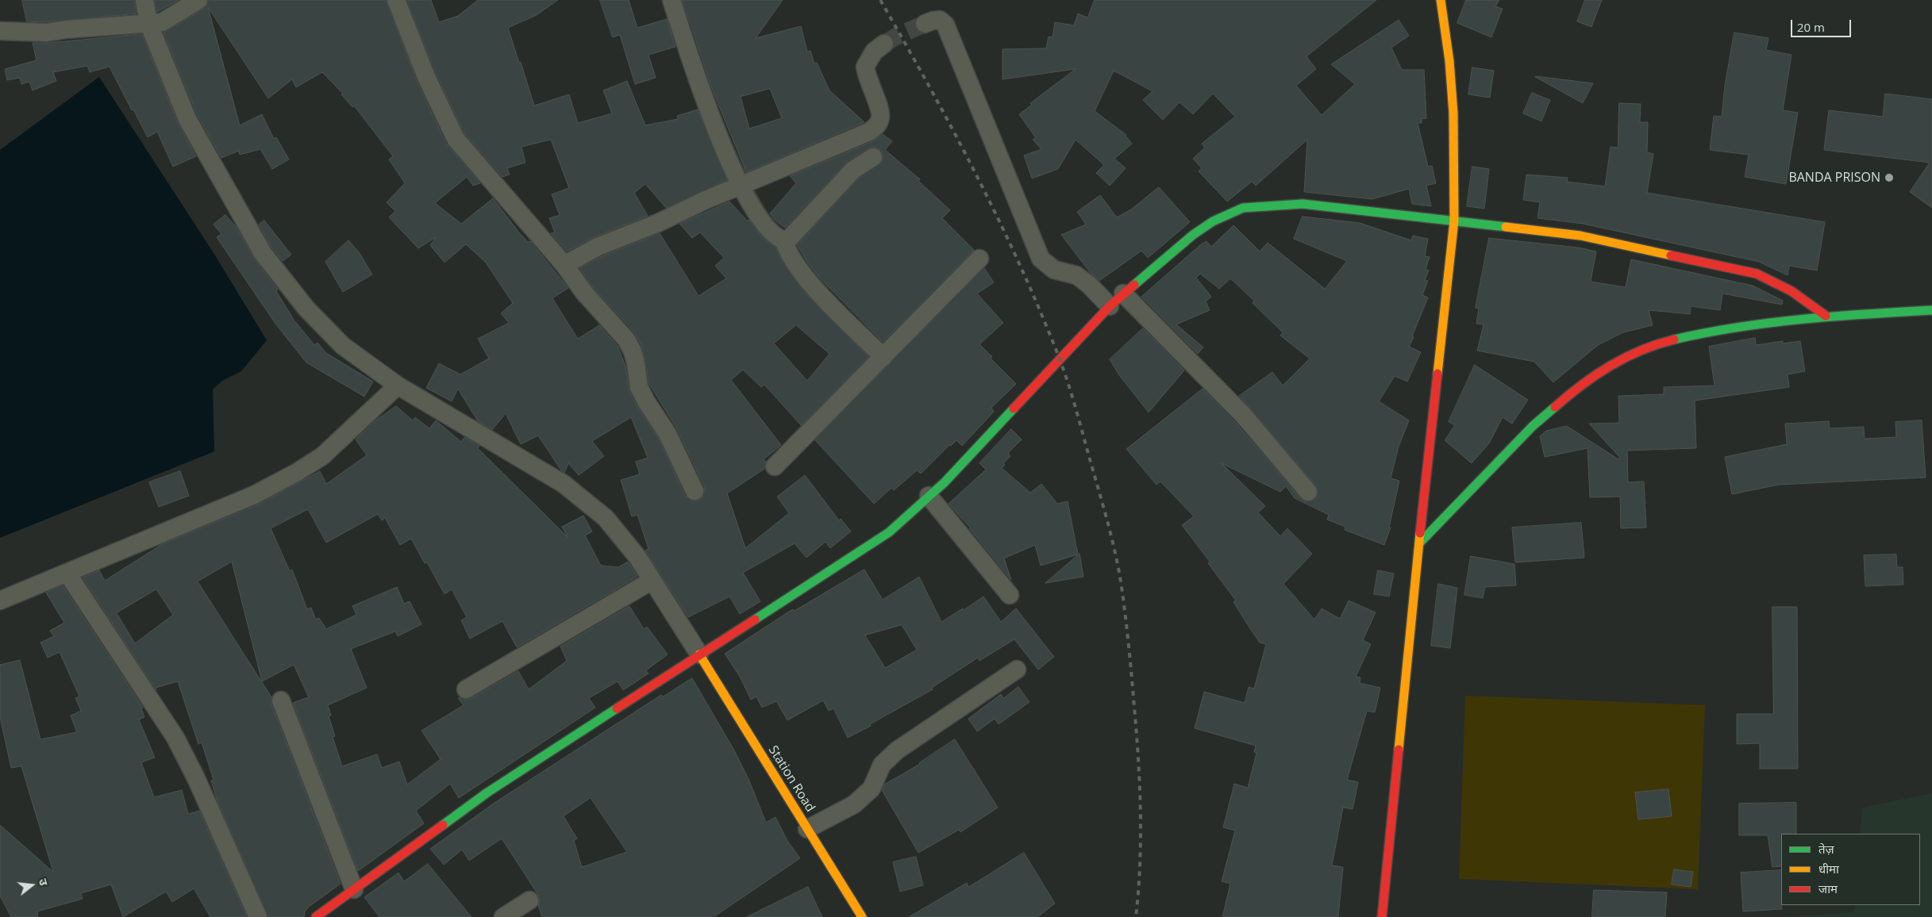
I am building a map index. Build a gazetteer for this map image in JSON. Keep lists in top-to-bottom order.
{
  "streets": {
    "main road": ["Station Road"]
  },
  "places": ["BANDA PRISON"],
  "legend": ["तेज़", "धीमा", "जाम"],
  "scale_bar": "20 m",
  "north": "right"
}
